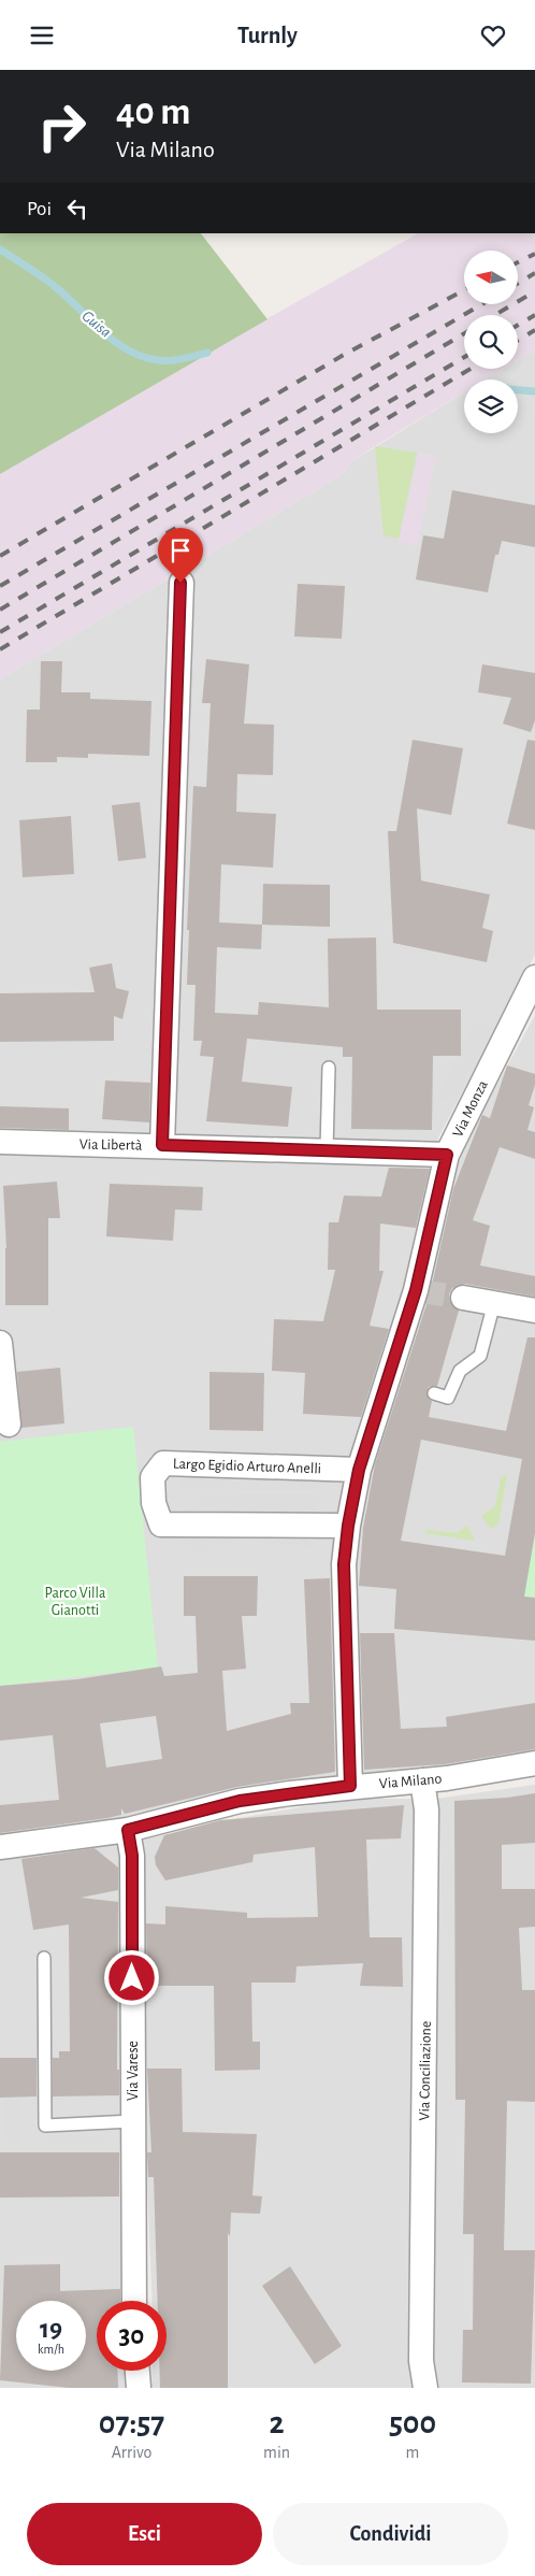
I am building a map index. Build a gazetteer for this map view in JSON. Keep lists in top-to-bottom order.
{
  "streets": {
    "street": [
      "Via Monza",
      "Via Libertà",
      "Largo Egidio Arturo Anelli",
      "Via Milano",
      "Via Varese",
      "Via Conciliazione"
    ]
  },
  "crossings": [
    ["Via Monza", "Via Libertà"],
    ["Via Monza", "Largo Egidio Arturo Anelli"],
    ["Via Monza", "Via Milano"],
    ["Via Milano", "Via Varese"],
    ["Via Milano", "Via Conciliazione"]
  ],
  "water": ["Guisa"],
  "parks": ["Parco Villa Gianotti"],
  "north": "left",
  "page": {
    "header": "Turnly",
    "turn": ["40 m", "Via Milano"],
    "then": "Poi",
    "speed": "19 km/h",
    "limit": "30",
    "eta": [
      "07:57",
      "Arrivo",
      "2",
      "min",
      "500",
      "m"
    ],
    "buttons": ["Esci", "Condividi"]
  }
}
